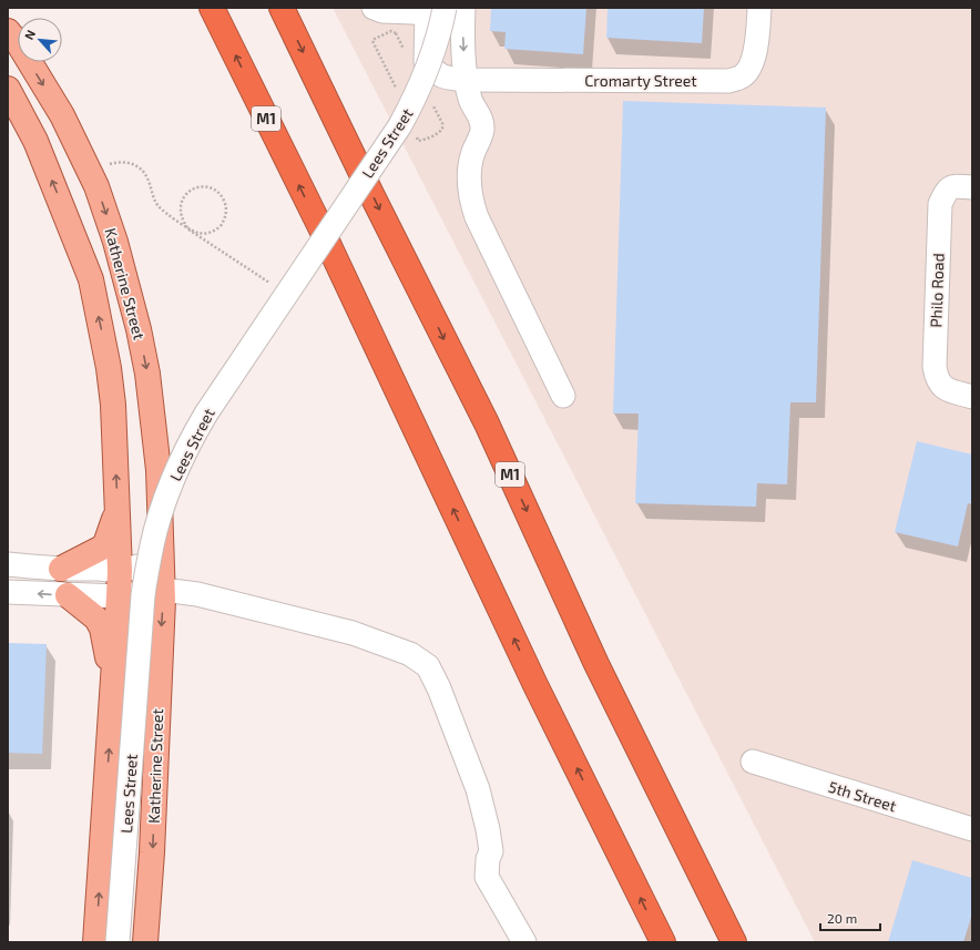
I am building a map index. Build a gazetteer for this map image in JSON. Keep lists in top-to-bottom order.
{
  "streets": {
    "highway": ["M1"],
    "main road": ["Katherine Street"],
    "street": [
      "Cromarty Street",
      "Lees Street",
      "Philo Road",
      "5th Street"
    ]
  },
  "crossings": [
    ["Cromarty Street", "Lees Street"]
  ],
  "scale_bar": "20 m",
  "north": "top left"
}
